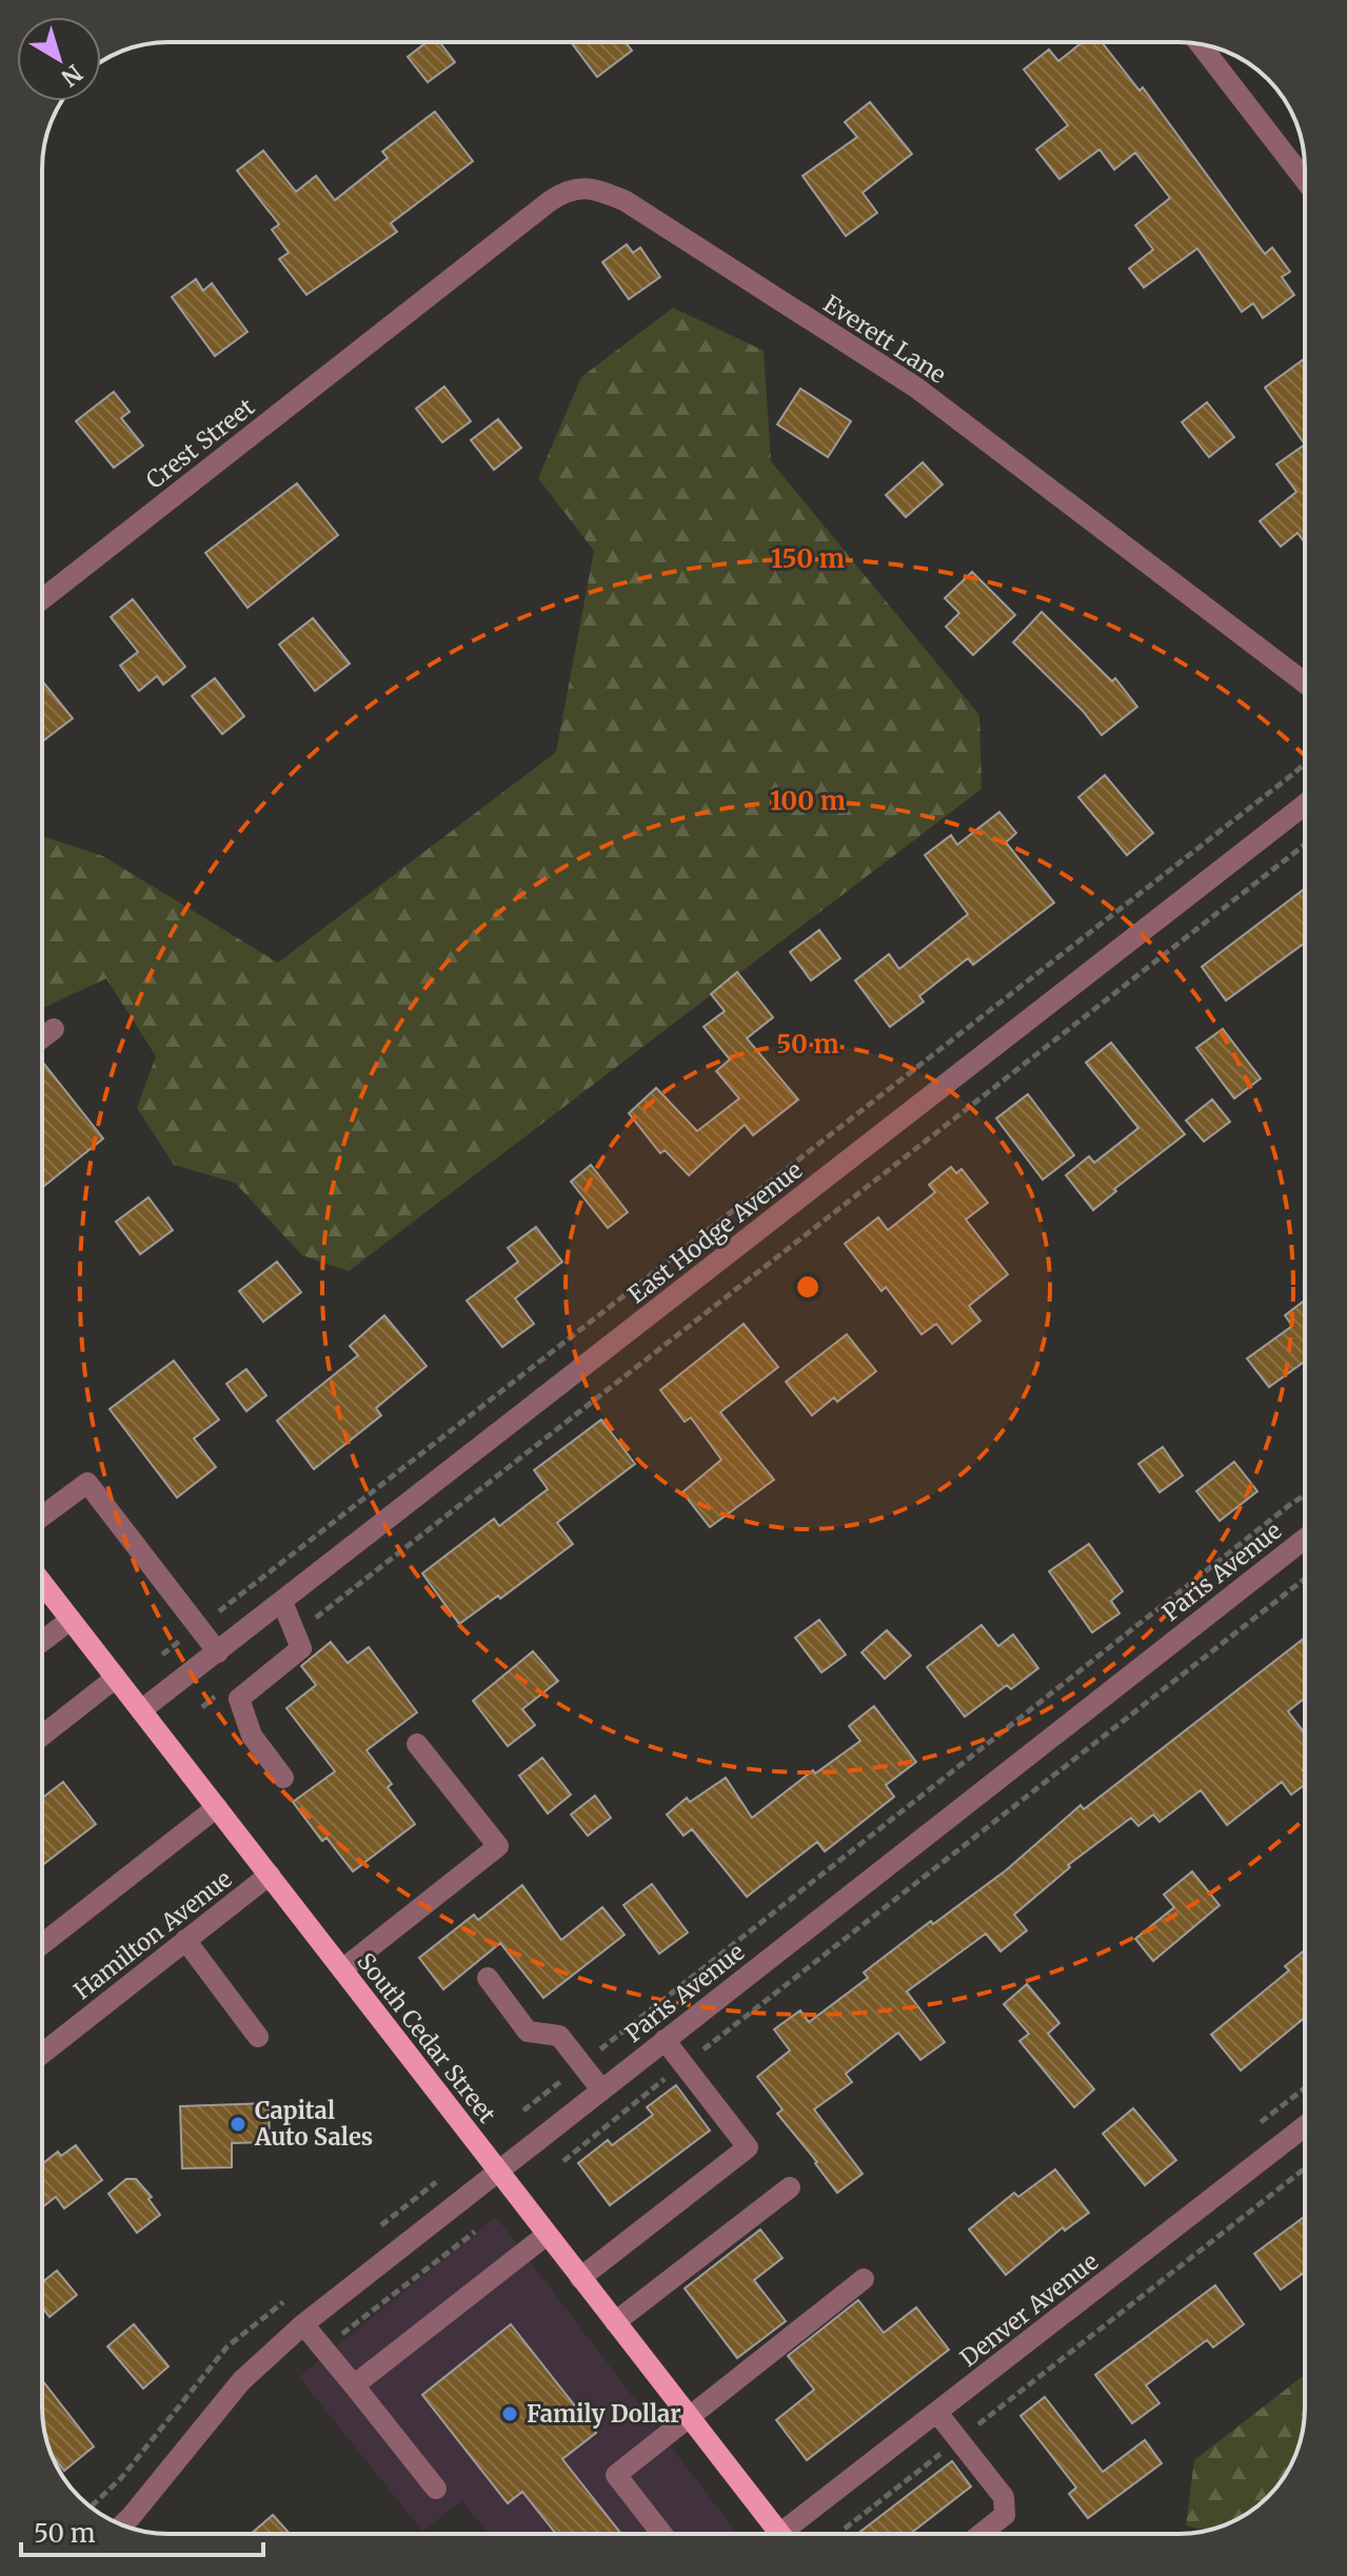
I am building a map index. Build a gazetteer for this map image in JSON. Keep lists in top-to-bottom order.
{
  "streets": {
    "main road": ["South Cedar Street"],
    "street": [
      "Everett Lane",
      "Crest Street",
      "East Hodge Avenue",
      "Paris Avenue",
      "Hamilton Avenue",
      "Denver Avenue"
    ]
  },
  "crossings": [
    ["Everett Lane", "Crest Street"],
    ["East Hodge Avenue", "South Cedar Street"],
    ["Paris Avenue", "South Cedar Street"],
    ["Hamilton Avenue", "South Cedar Street"]
  ],
  "places": ["Capital Auto Sales", "Family Dollar"],
  "scale_bar": "50 m",
  "north": "bottom right",
  "rings": ["150 m", "100 m", "50 m"]
}
